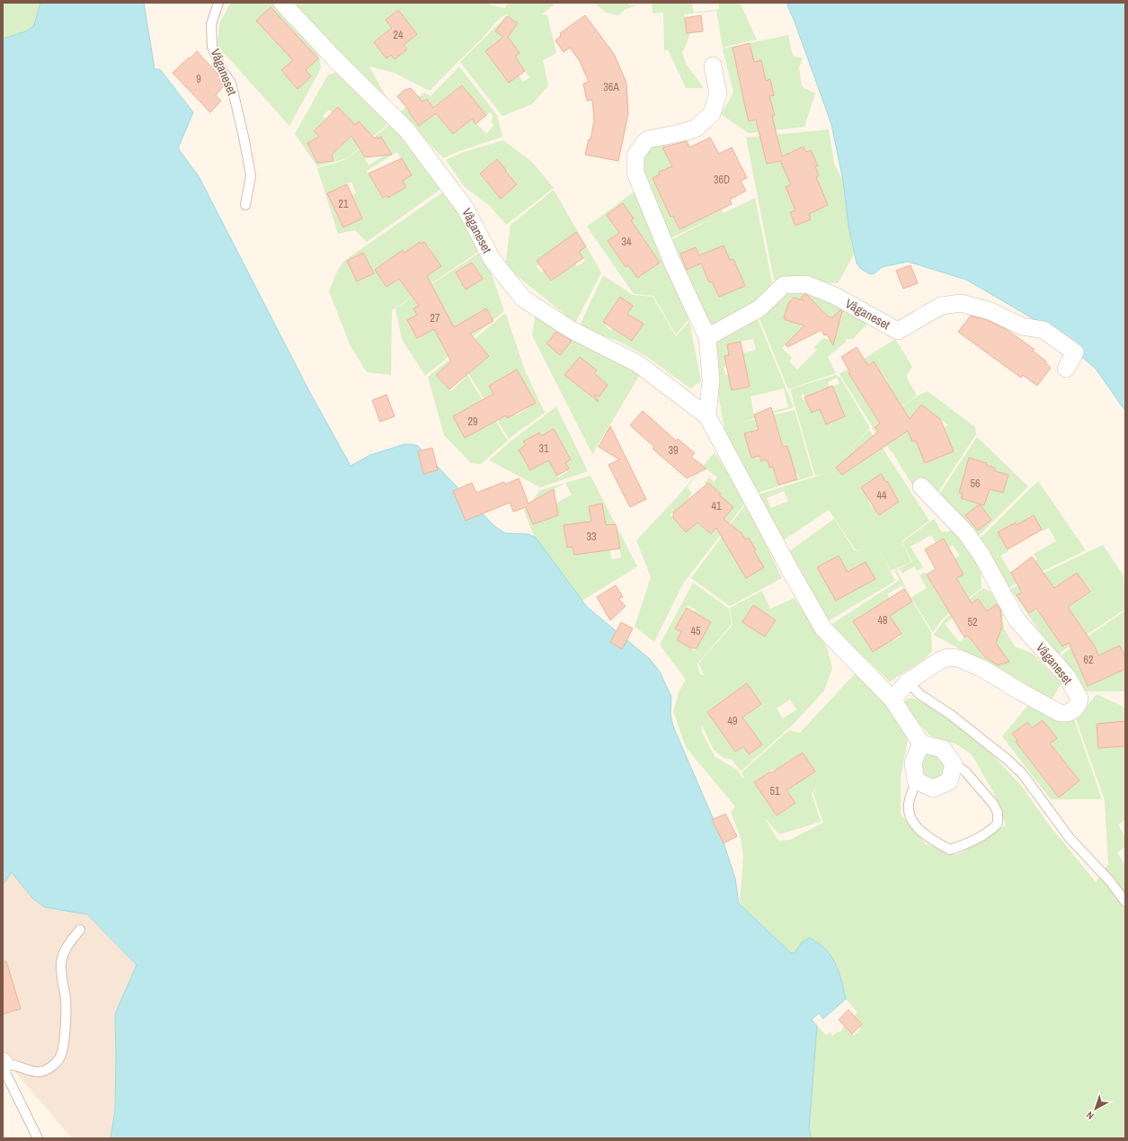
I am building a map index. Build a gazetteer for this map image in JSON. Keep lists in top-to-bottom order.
{
  "streets": {
    "street": ["Våganeset"]
  },
  "house_numbers": [
    "24",
    "9",
    "36A",
    "36D",
    "21",
    "34",
    "27",
    "29",
    "31",
    "39",
    "56",
    "44",
    "41",
    "33",
    "48",
    "52",
    "45",
    "62",
    "49",
    "51"
  ],
  "north": "bottom left"
}
